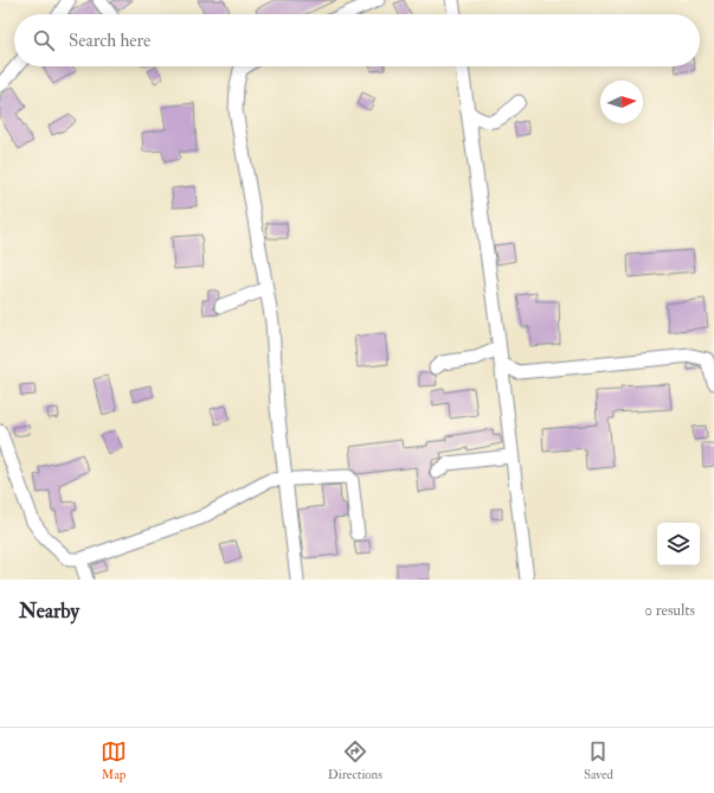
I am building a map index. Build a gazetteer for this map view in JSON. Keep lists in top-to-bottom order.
{
  "north": "right",
  "page": {
    "search": "Search here",
    "heading": ["Nearby", "0 results"],
    "nav": ["Map", "Directions", "Saved"]
  }
}
